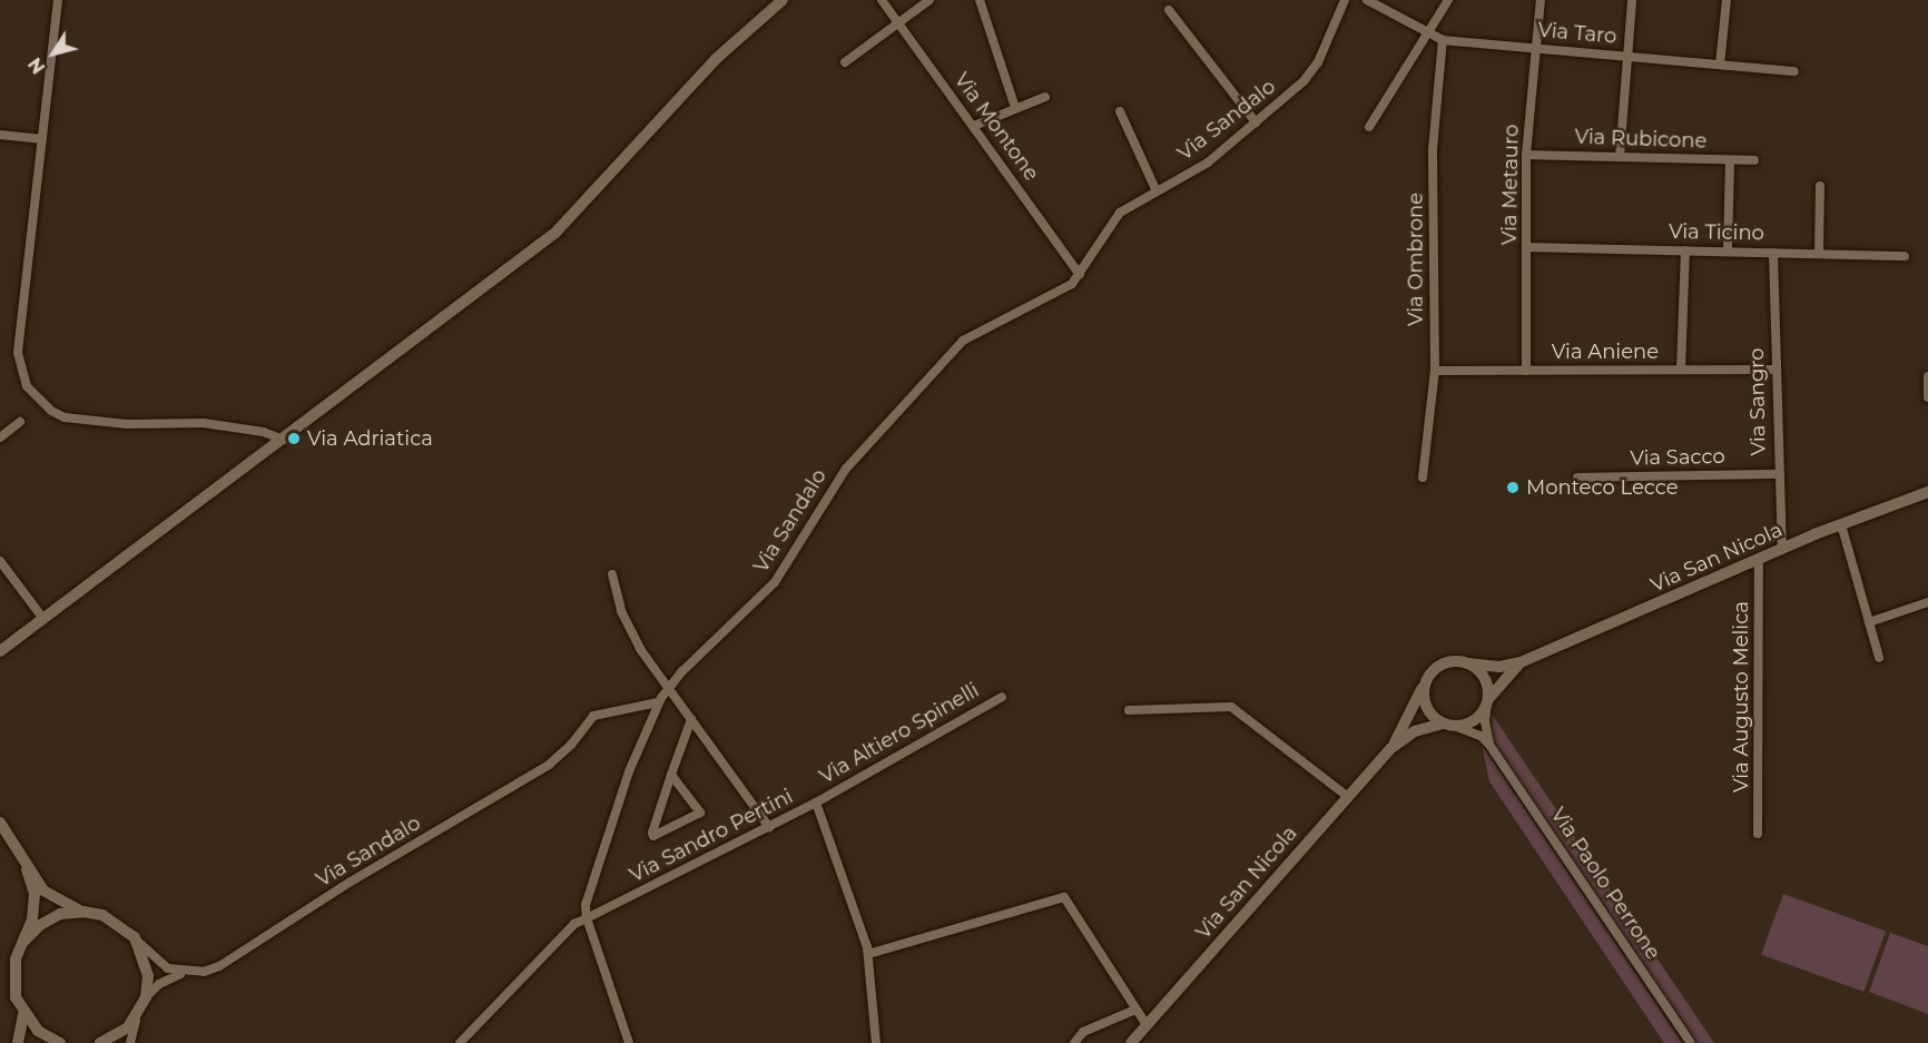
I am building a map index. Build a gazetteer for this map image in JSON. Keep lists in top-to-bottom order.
{
  "streets": {
    "street": [
      "Via Taro",
      "Via Sandalo",
      "Via Montone",
      "Via Rubicone",
      "Via Metauro",
      "Via Ticino",
      "Via Ombrone",
      "Via Aniene",
      "Via Sangro",
      "Via Sacco",
      "Via San Nicola",
      "Via Augusto Melica",
      "Via Altiero Spinelli",
      "Via Sandro Pertini",
      "Via Paolo Perrone"
    ]
  },
  "crossings": [
    ["Via Taro", "Via Metauro"],
    ["Via Taro", "Via Ombrone"],
    ["Via Sandalo", "Via Montone"],
    ["Via Rubicone", "Via Metauro"],
    ["Via Metauro", "Via Ticino"],
    ["Via Metauro", "Via Aniene"],
    ["Via Ticino", "Via Sangro"],
    ["Via Ombrone", "Via Aniene"],
    ["Via Aniene", "Via Sangro"],
    ["Via Sangro", "Via Sacco"],
    ["Via Sangro", "Via San Nicola"],
    ["Via San Nicola", "Via Augusto Melica"],
    ["Via San Nicola", "Via Paolo Perrone"],
    ["Via Altiero Spinelli", "Via Sandro Pertini"]
  ],
  "places": ["Via Adriatica", "Monteco Lecce"],
  "north": "bottom left"
}
